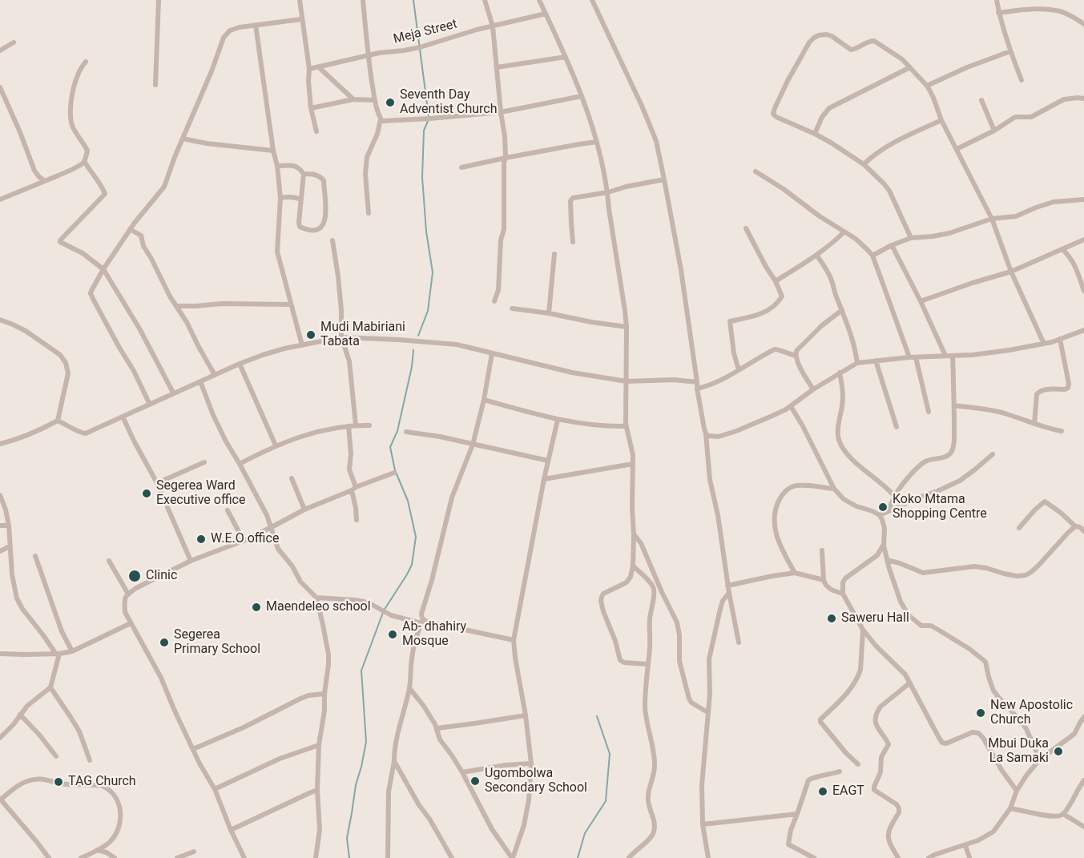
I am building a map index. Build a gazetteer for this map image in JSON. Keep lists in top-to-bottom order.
{
  "streets": {
    "street": ["Meja Street"]
  },
  "places": [
    "Seventh Day Adventist Church",
    "Mudi Mabiriani Tabata",
    "Segerea Ward Executive office",
    "Koko Mtama Shopping Centre",
    "W.E.O office",
    "Clinic",
    "Maendeleo school",
    "Saweru Hall",
    "Ab- dhahiry Mosque",
    "Segerea Primary School",
    "New Apostolic Church",
    "Mbui Duka La Samaki",
    "Ugombolwa Secondary School",
    "TAG Church",
    "EAGT"
  ]
}
